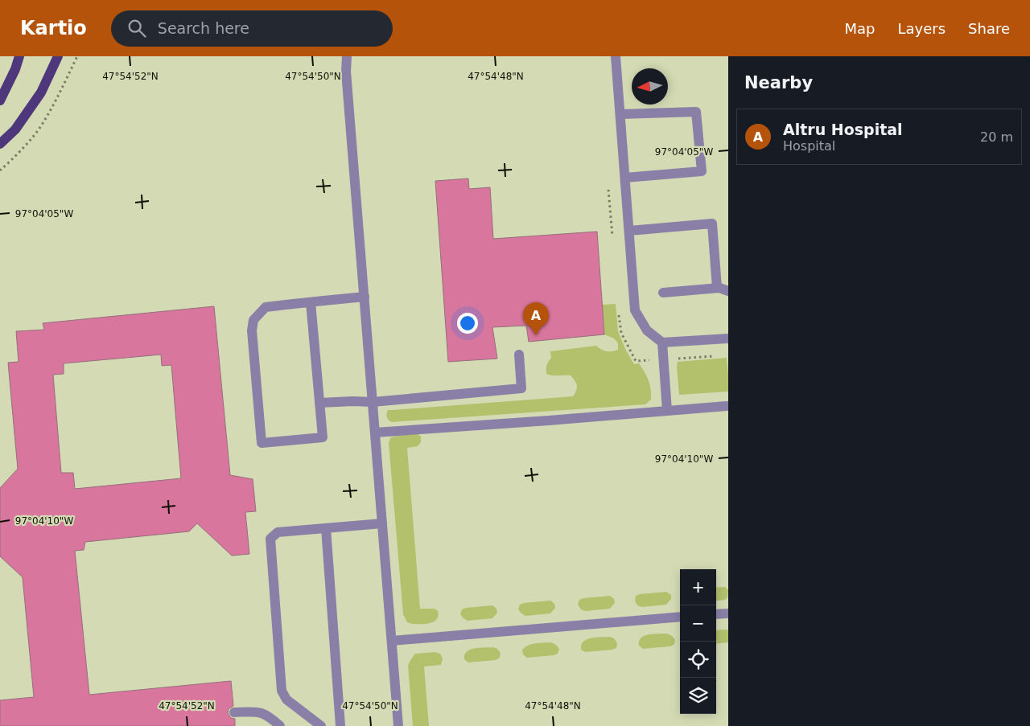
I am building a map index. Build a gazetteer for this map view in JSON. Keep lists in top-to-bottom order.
{
  "north": "left",
  "page": {
    "header": "Kartio",
    "search": "Search here",
    "nav": ["Map", "Layers", "Share"],
    "heading": "Nearby",
    "list": [
      {
        "mark": "A",
        "name": "Altru Hospital",
        "note": "Hospital",
        "value": "20 m"
      }
    ],
    "pins": "A",
    "map_buttons": ["+", "−"]
  },
  "coordinates": [
    "47°54'52\"N",
    "47°54'50\"N",
    "47°54'48\"N",
    "97°04'05\"W",
    "97°04'10\"W"
  ]
}
